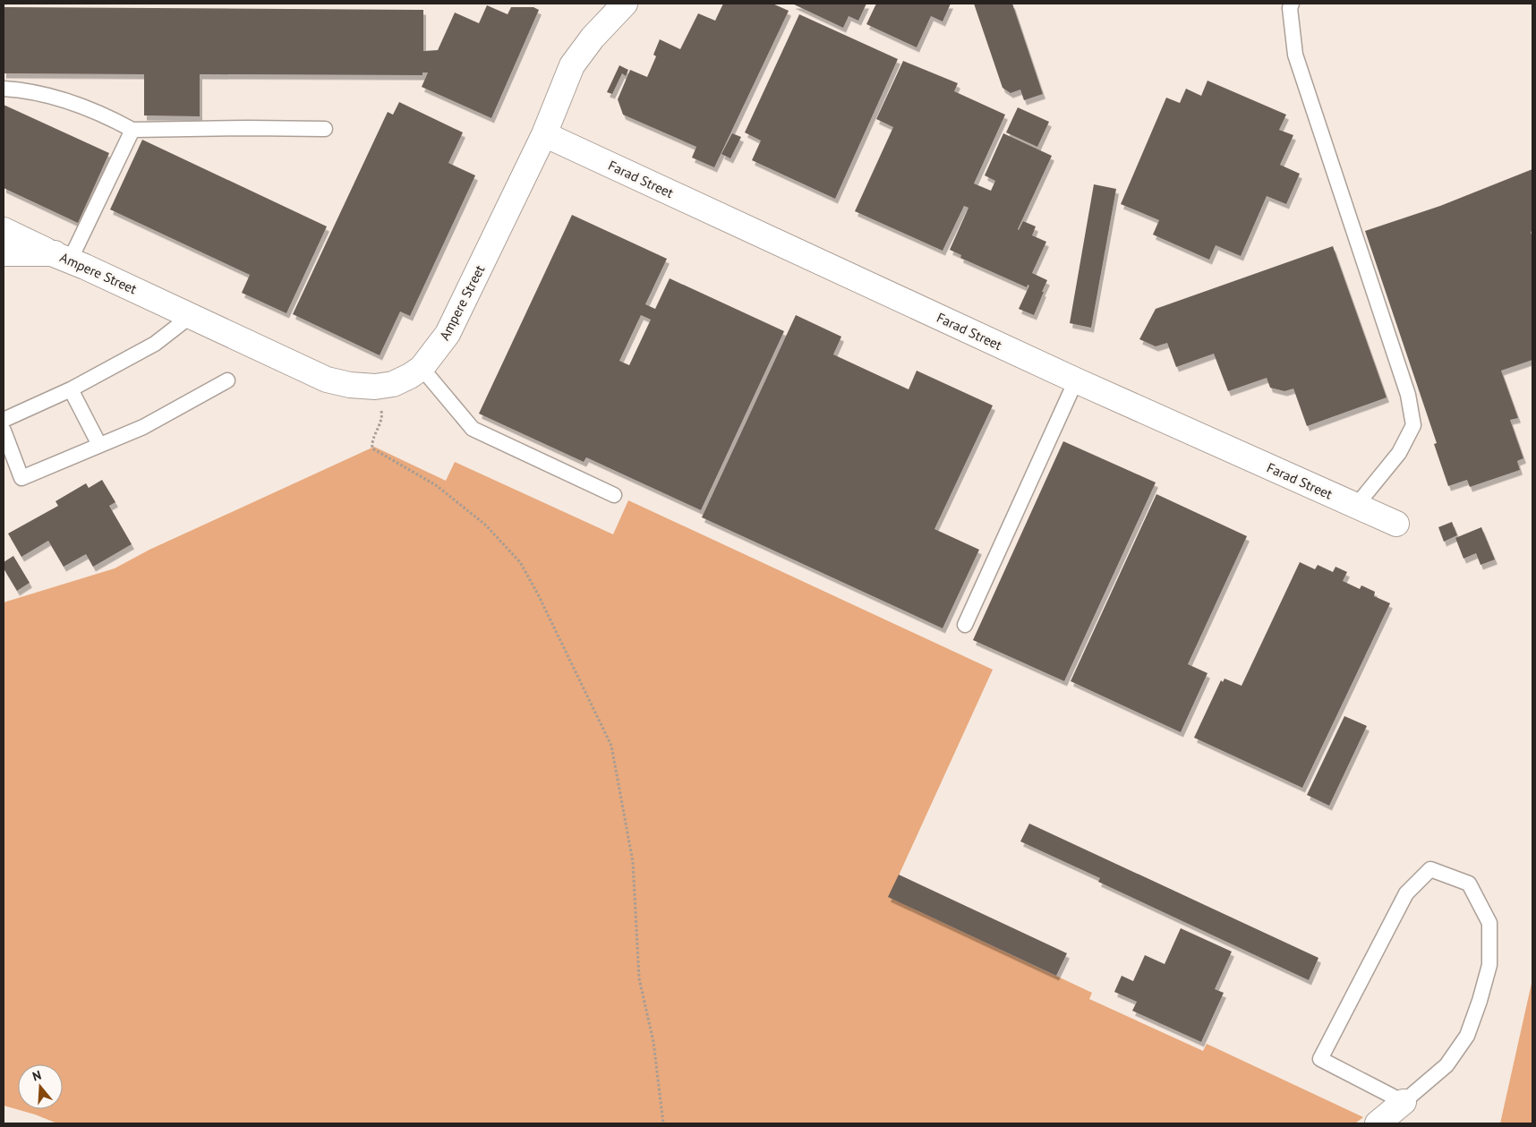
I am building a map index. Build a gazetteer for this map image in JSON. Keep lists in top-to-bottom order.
{
  "streets": {
    "street": ["Farad Street", "Ampere Street"]
  },
  "crossings": [
    ["Farad Street", "Ampere Street"]
  ],
  "north": "top"
}
